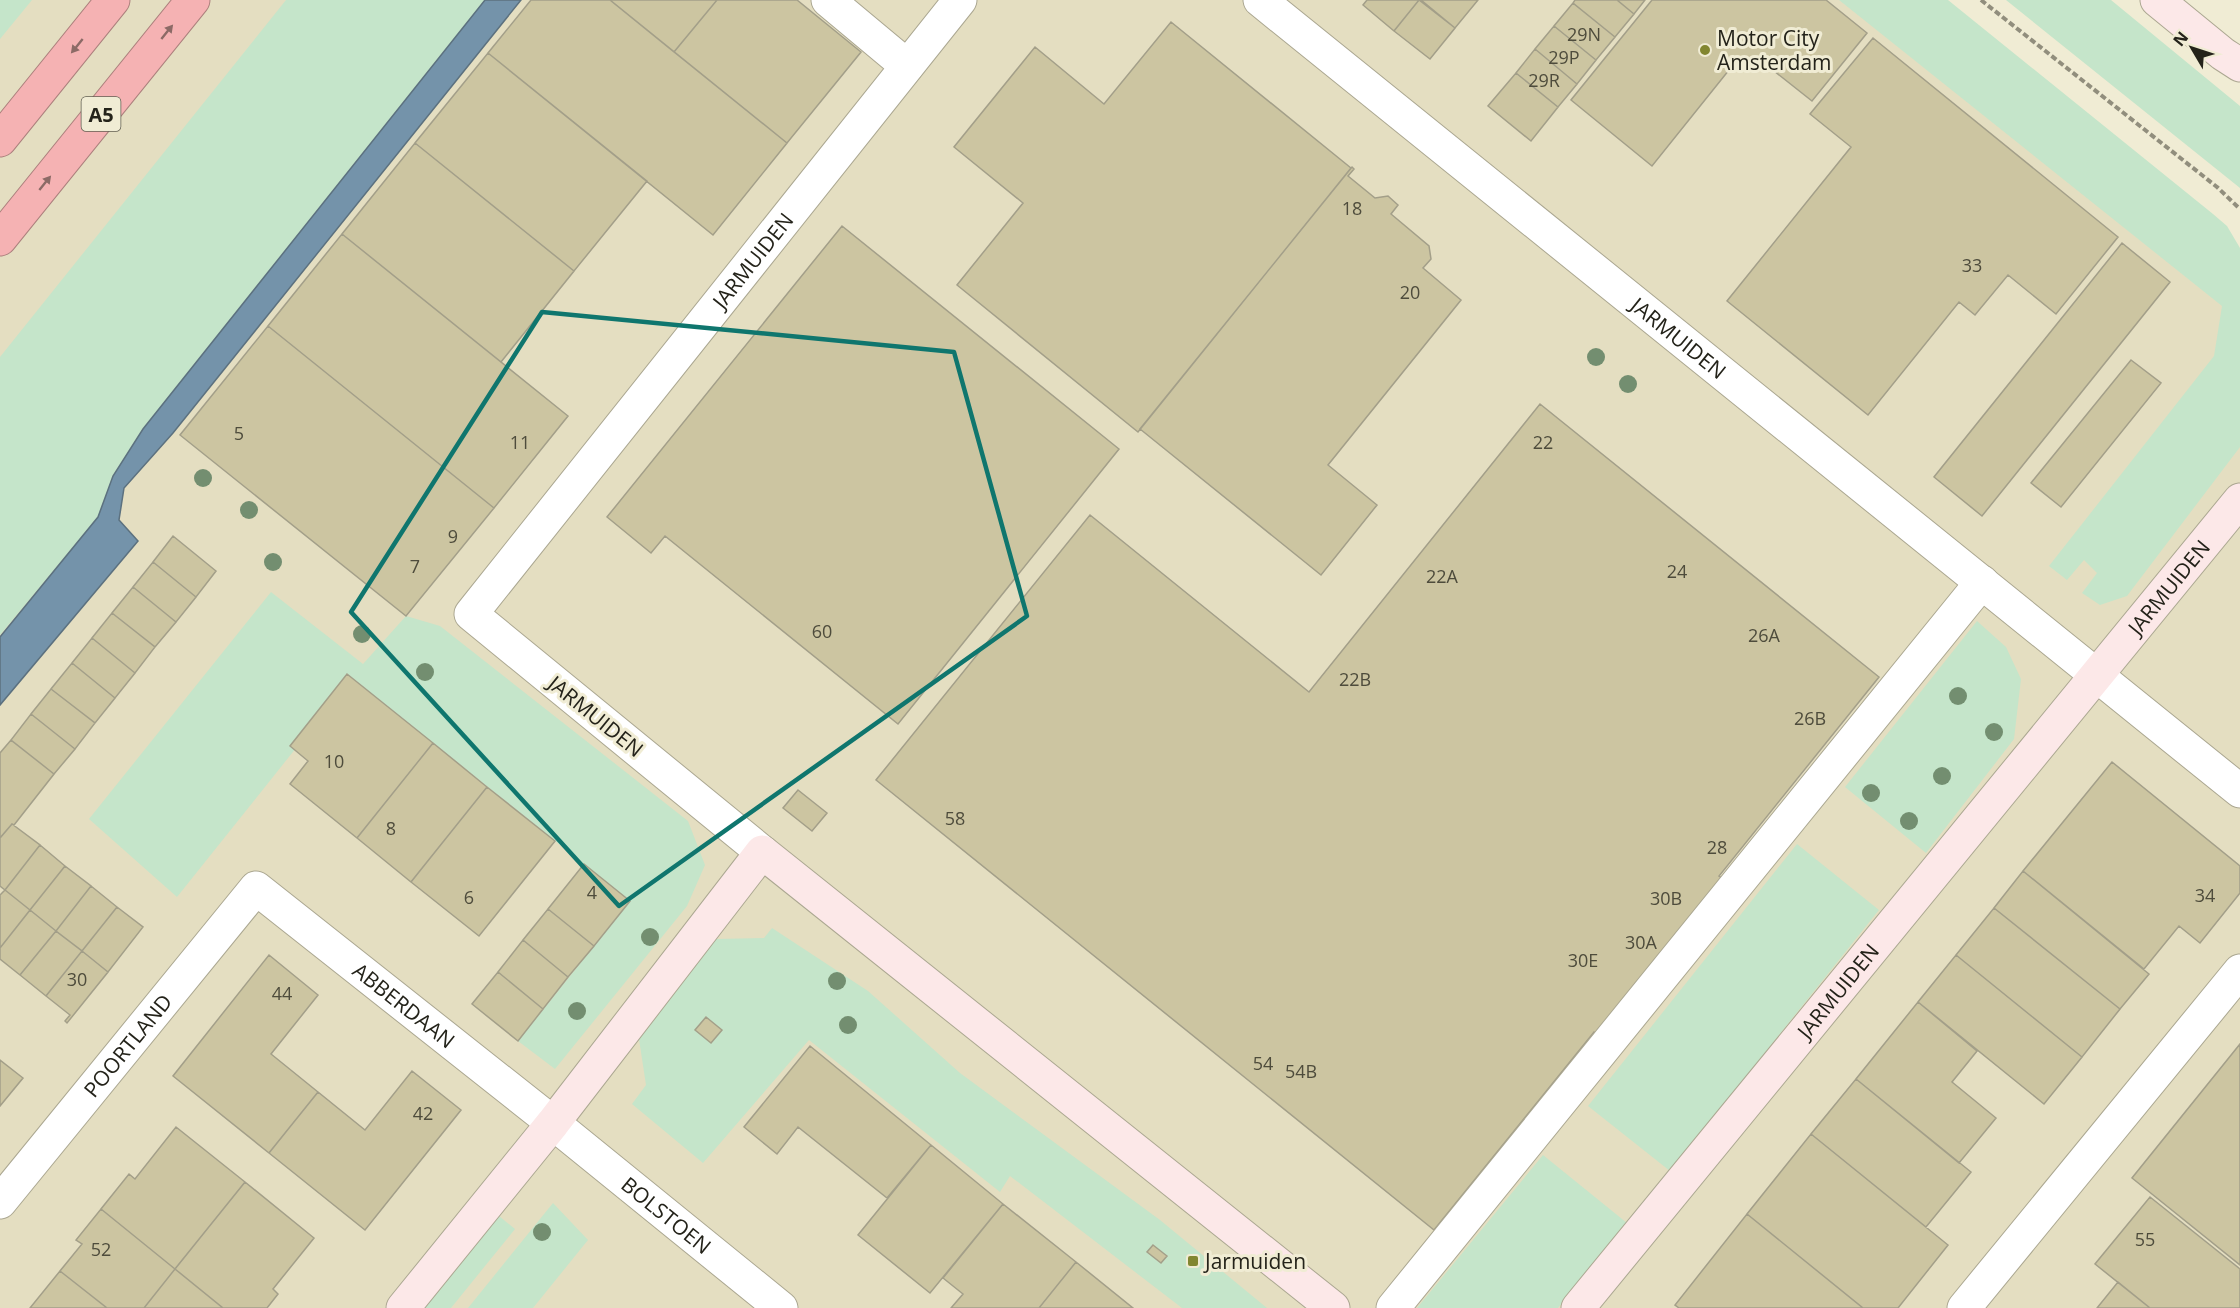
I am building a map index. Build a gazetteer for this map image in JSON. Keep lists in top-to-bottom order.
{
  "streets": {
    "highway": ["A5"],
    "main road": ["JARMUIDEN"],
    "street": ["ABBERDAAN", "POORTLAND", "BOLSTOEN"]
  },
  "crossings": [
    ["ABBERDAAN", "POORTLAND"],
    ["ABBERDAAN", "BOLSTOEN"]
  ],
  "places": {
    "other": ["Motor City Amsterdam"],
    "transit": ["Jarmuiden"]
  },
  "house_numbers": [
    "29N",
    "29P",
    "29R",
    "18",
    "33",
    "20",
    "5",
    "11",
    "22",
    "9",
    "7",
    "24",
    "22A",
    "60",
    "26A",
    "22B",
    "26B",
    "10",
    "58",
    "8",
    "28",
    "4",
    "34",
    "6",
    "30B",
    "30A",
    "30E",
    "30",
    "44",
    "54",
    "54B",
    "42",
    "55",
    "52"
  ],
  "north": "top left"
}
